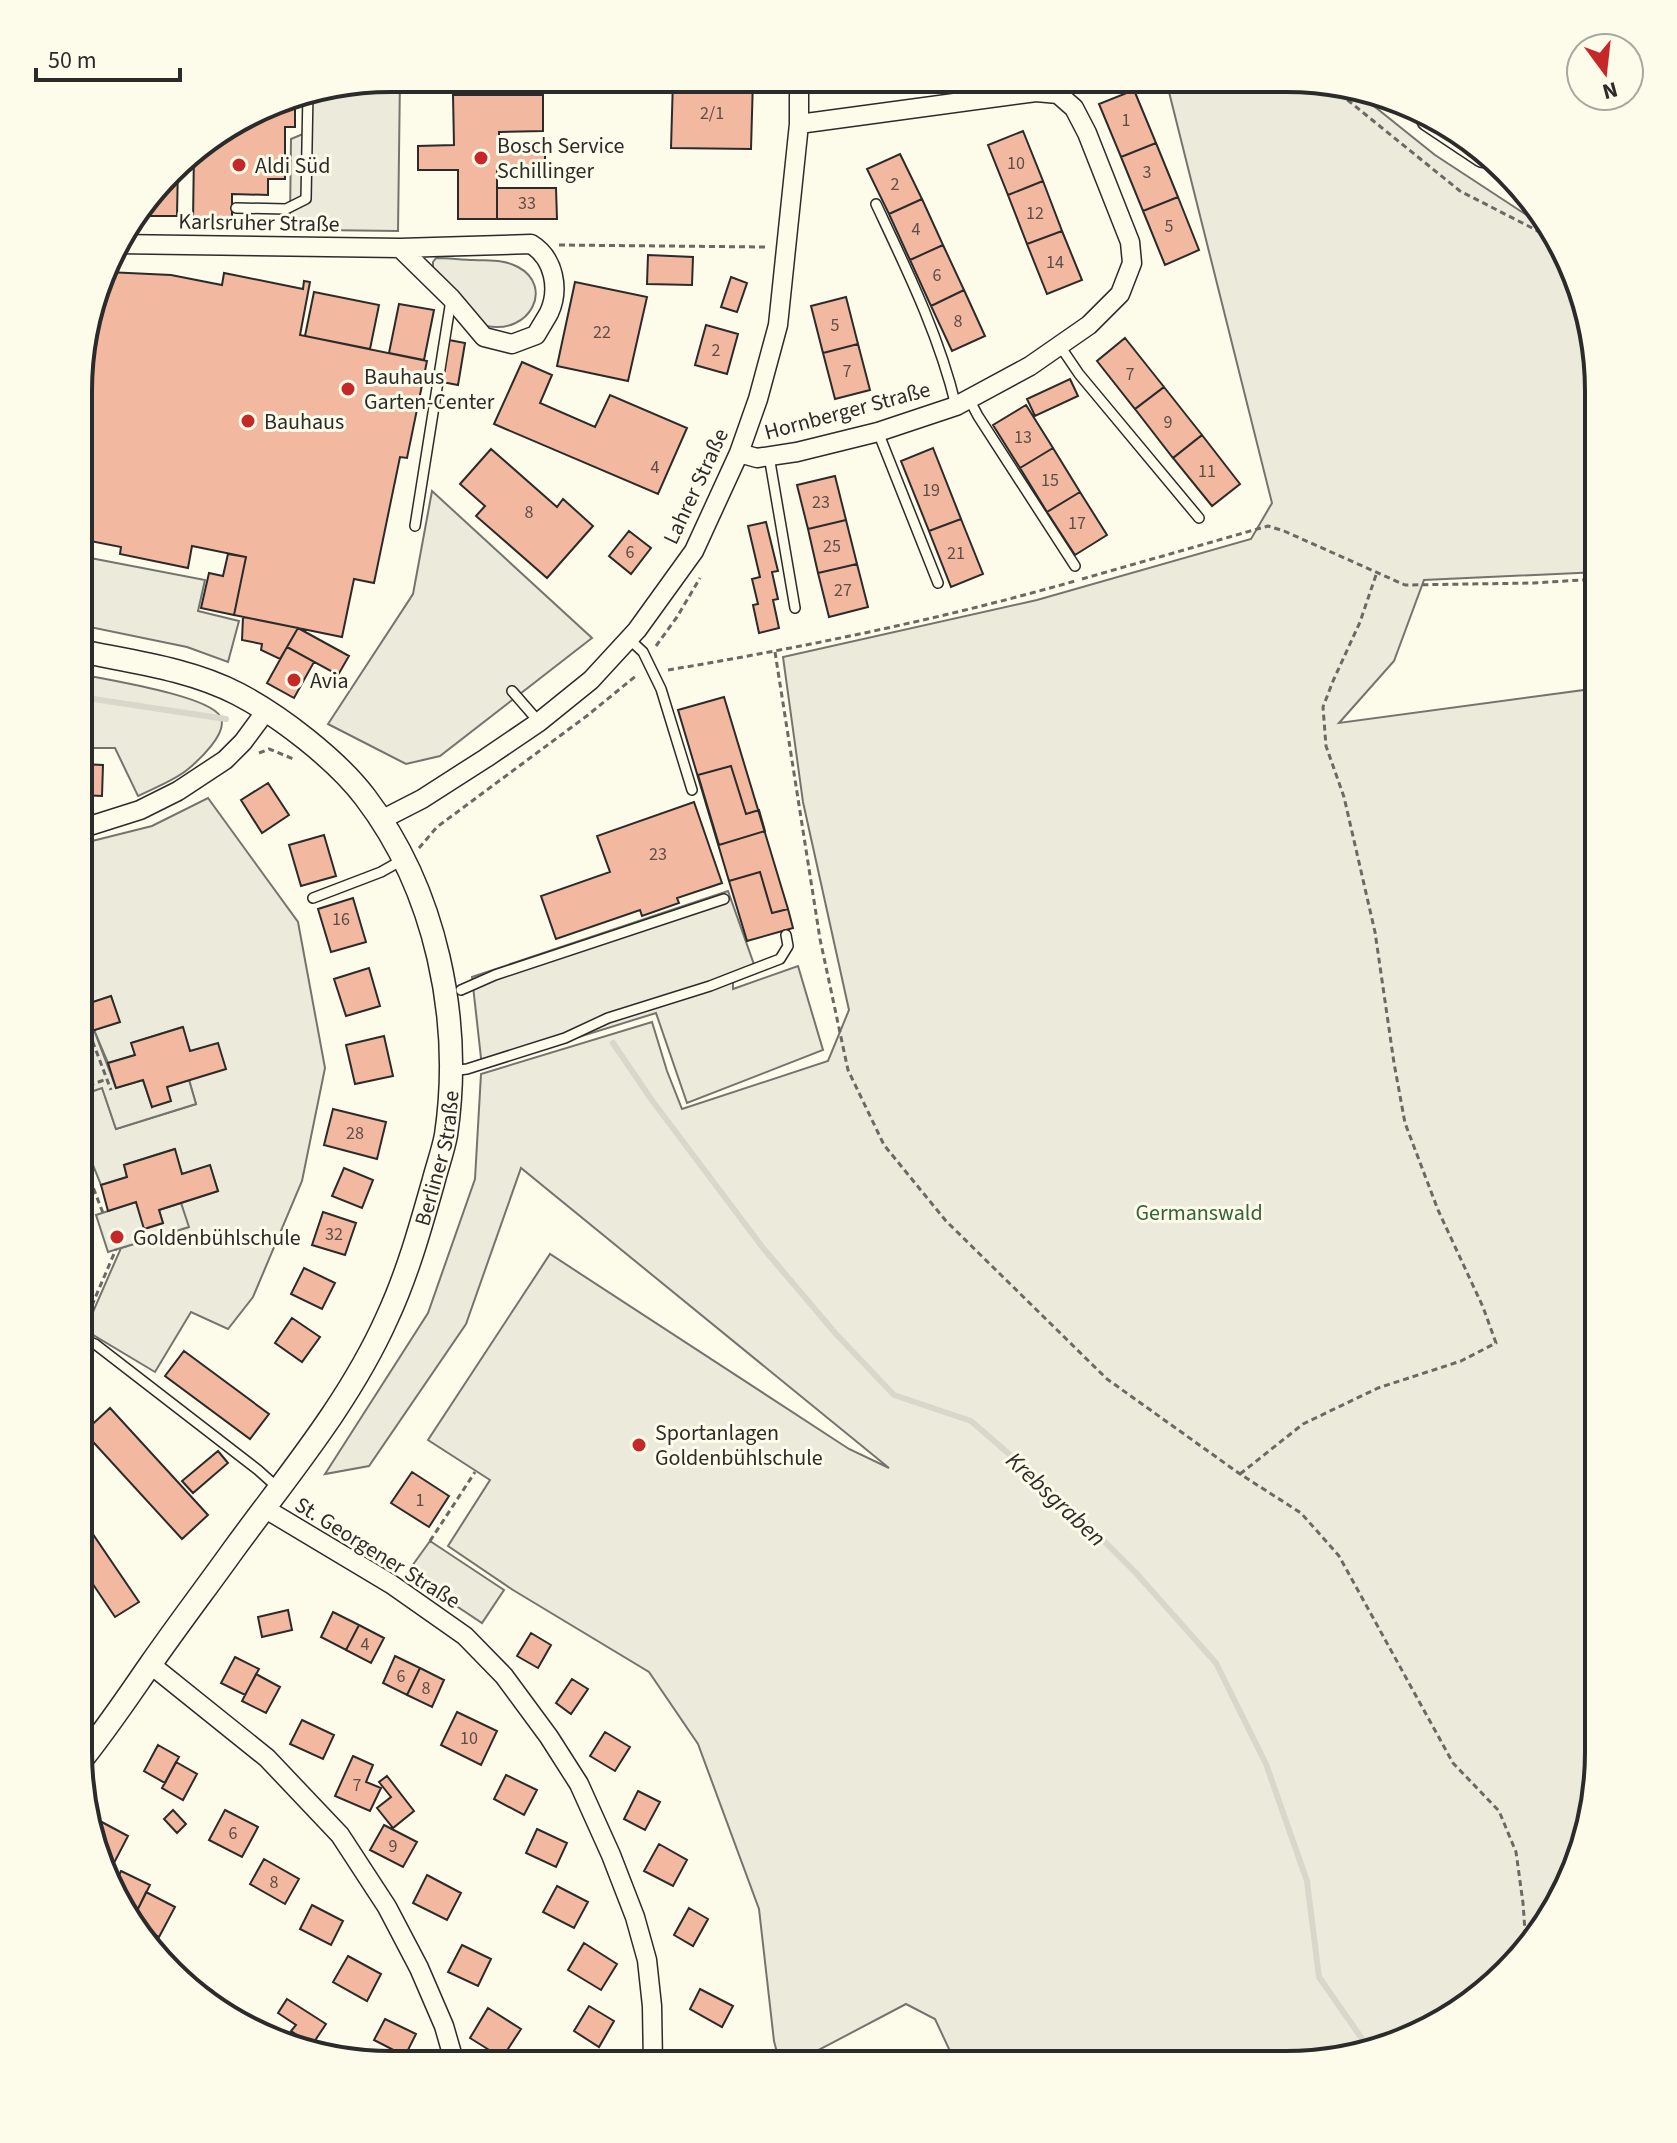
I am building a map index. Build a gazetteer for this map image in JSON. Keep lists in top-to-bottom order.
{
  "streets": {
    "street": [
      "Karlsruher Straße",
      "Hornberger Straße",
      "Lahrer Straße",
      "Berliner Straße",
      "St. Georgener Straße"
    ]
  },
  "crossings": [
    ["Hornberger Straße", "Lahrer Straße"],
    ["Lahrer Straße", "Berliner Straße"],
    ["Berliner Straße", "St. Georgener Straße"]
  ],
  "water": ["Krebsgraben"],
  "parks": ["Germanswald"],
  "places": [
    "Bosch Service Schillinger",
    "Aldi Süd",
    "Bauhaus Garten-Center",
    "Bauhaus",
    "Avia",
    "Goldenbühlschule",
    "Sportanlagen Goldenbühlschule"
  ],
  "house_numbers": [
    "2/1",
    "1",
    "10",
    "3",
    "2",
    "33",
    "12",
    "5",
    "4",
    "14",
    "6",
    "8",
    "5",
    "22",
    "2",
    "7",
    "7",
    "9",
    "13",
    "4",
    "11",
    "15",
    "19",
    "23",
    "8",
    "17",
    "25",
    "6",
    "21",
    "27",
    "23",
    "16",
    "28",
    "32",
    "1",
    "4",
    "6",
    "8",
    "10",
    "7",
    "6",
    "9",
    "8"
  ],
  "scale_bar": "50 m",
  "north": "bottom"
}
